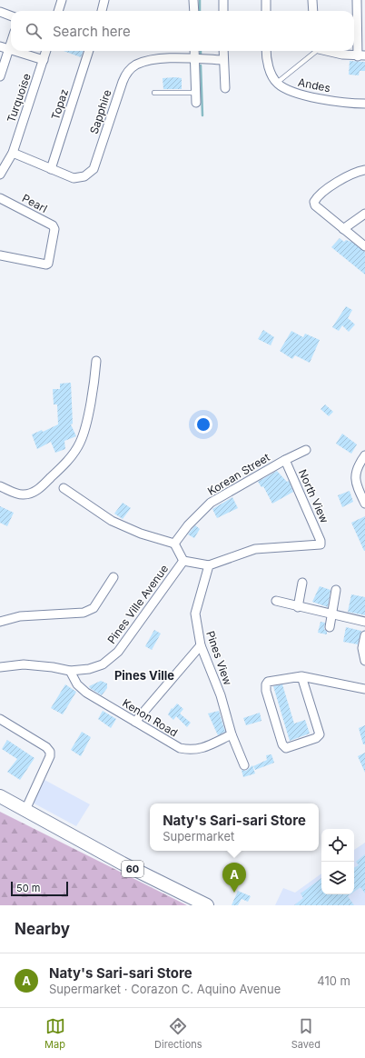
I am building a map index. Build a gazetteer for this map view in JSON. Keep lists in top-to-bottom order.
{
  "streets": {
    "main road": ["60"],
    "street": [
      "Andes",
      "Turquoise",
      "Topaz",
      "Sapphire",
      "Pearl",
      "Korean Street",
      "North View",
      "Pines Ville Avenue",
      "Pines View",
      "Kenon Road"
    ]
  },
  "crossings": [
    ["Turquoise", "Sapphire"],
    ["Topaz", "Sapphire"],
    ["Korean Street", "North View"],
    ["North View", "Pines Ville Avenue"],
    ["North View", "Pines View"],
    ["Pines Ville Avenue", "Pines View"],
    ["Pines Ville Avenue", "Kenon Road"],
    ["Pines View", "Kenon Road"]
  ],
  "districts": ["Pines Ville"],
  "scale_bar": "50 m",
  "page": {
    "search": "Search here",
    "popup": ["Naty's Sari-sari Store", "Supermarket"],
    "pins": "A",
    "scale": "50 m",
    "heading": "Nearby",
    "list": [
      {
        "mark": "A",
        "name": "Naty's Sari-sari Store",
        "note": "Supermarket · Corazon C. Aquino Avenue",
        "value": "410 m"
      }
    ],
    "nav": ["Map", "Directions", "Saved"]
  }
}
